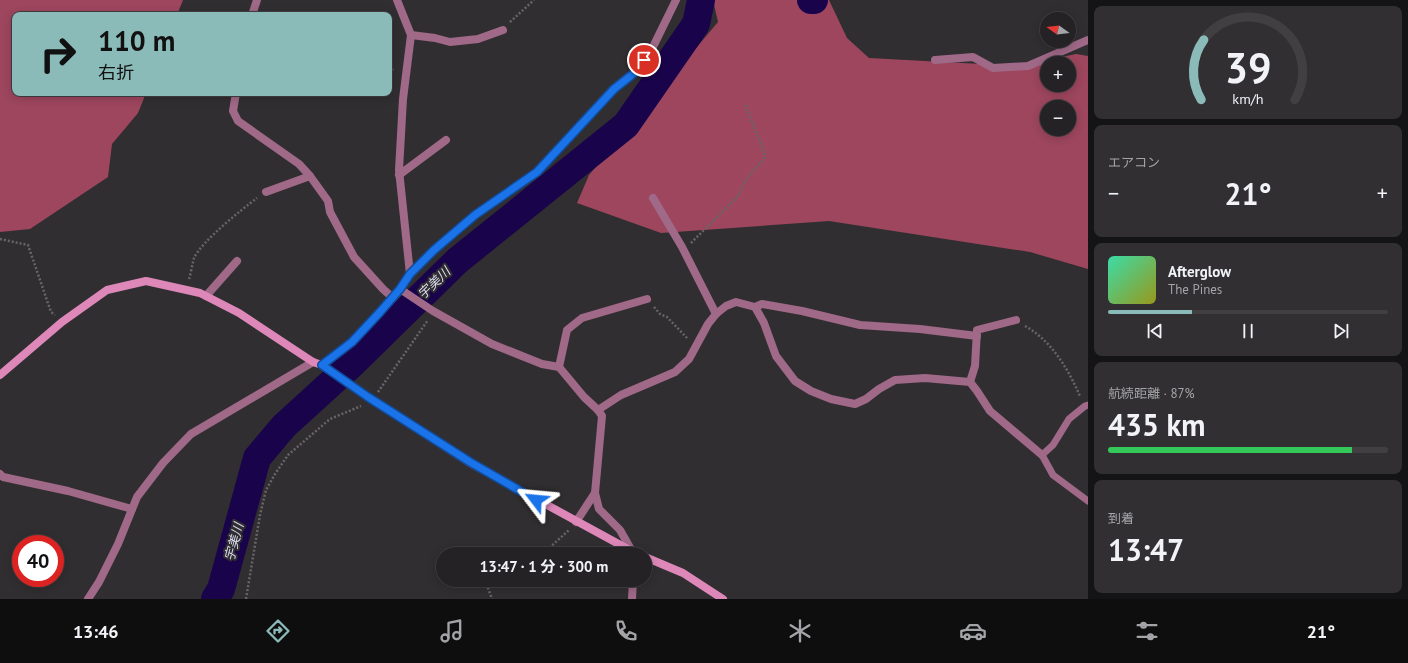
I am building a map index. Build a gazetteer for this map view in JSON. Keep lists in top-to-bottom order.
{
  "water": ["宇美川"],
  "north": "left",
  "page": {
    "map_buttons": ["+", "−"],
    "turn": ["110 m", "右折"],
    "tile": [
      "エアコン",
      ["航続距離 · 87%", "435 km"],
      ["到着", "13:47"]
    ],
    "heat": ["−", "21°", "+"],
    "song": ["Afterglow", "The Pines"],
    "limit": "40",
    "trip": "13:47 · 1 分 · 300 m",
    "tabs": ["13:46", "21°"],
    "gauge": ["39", "km/h"]
  }
}
